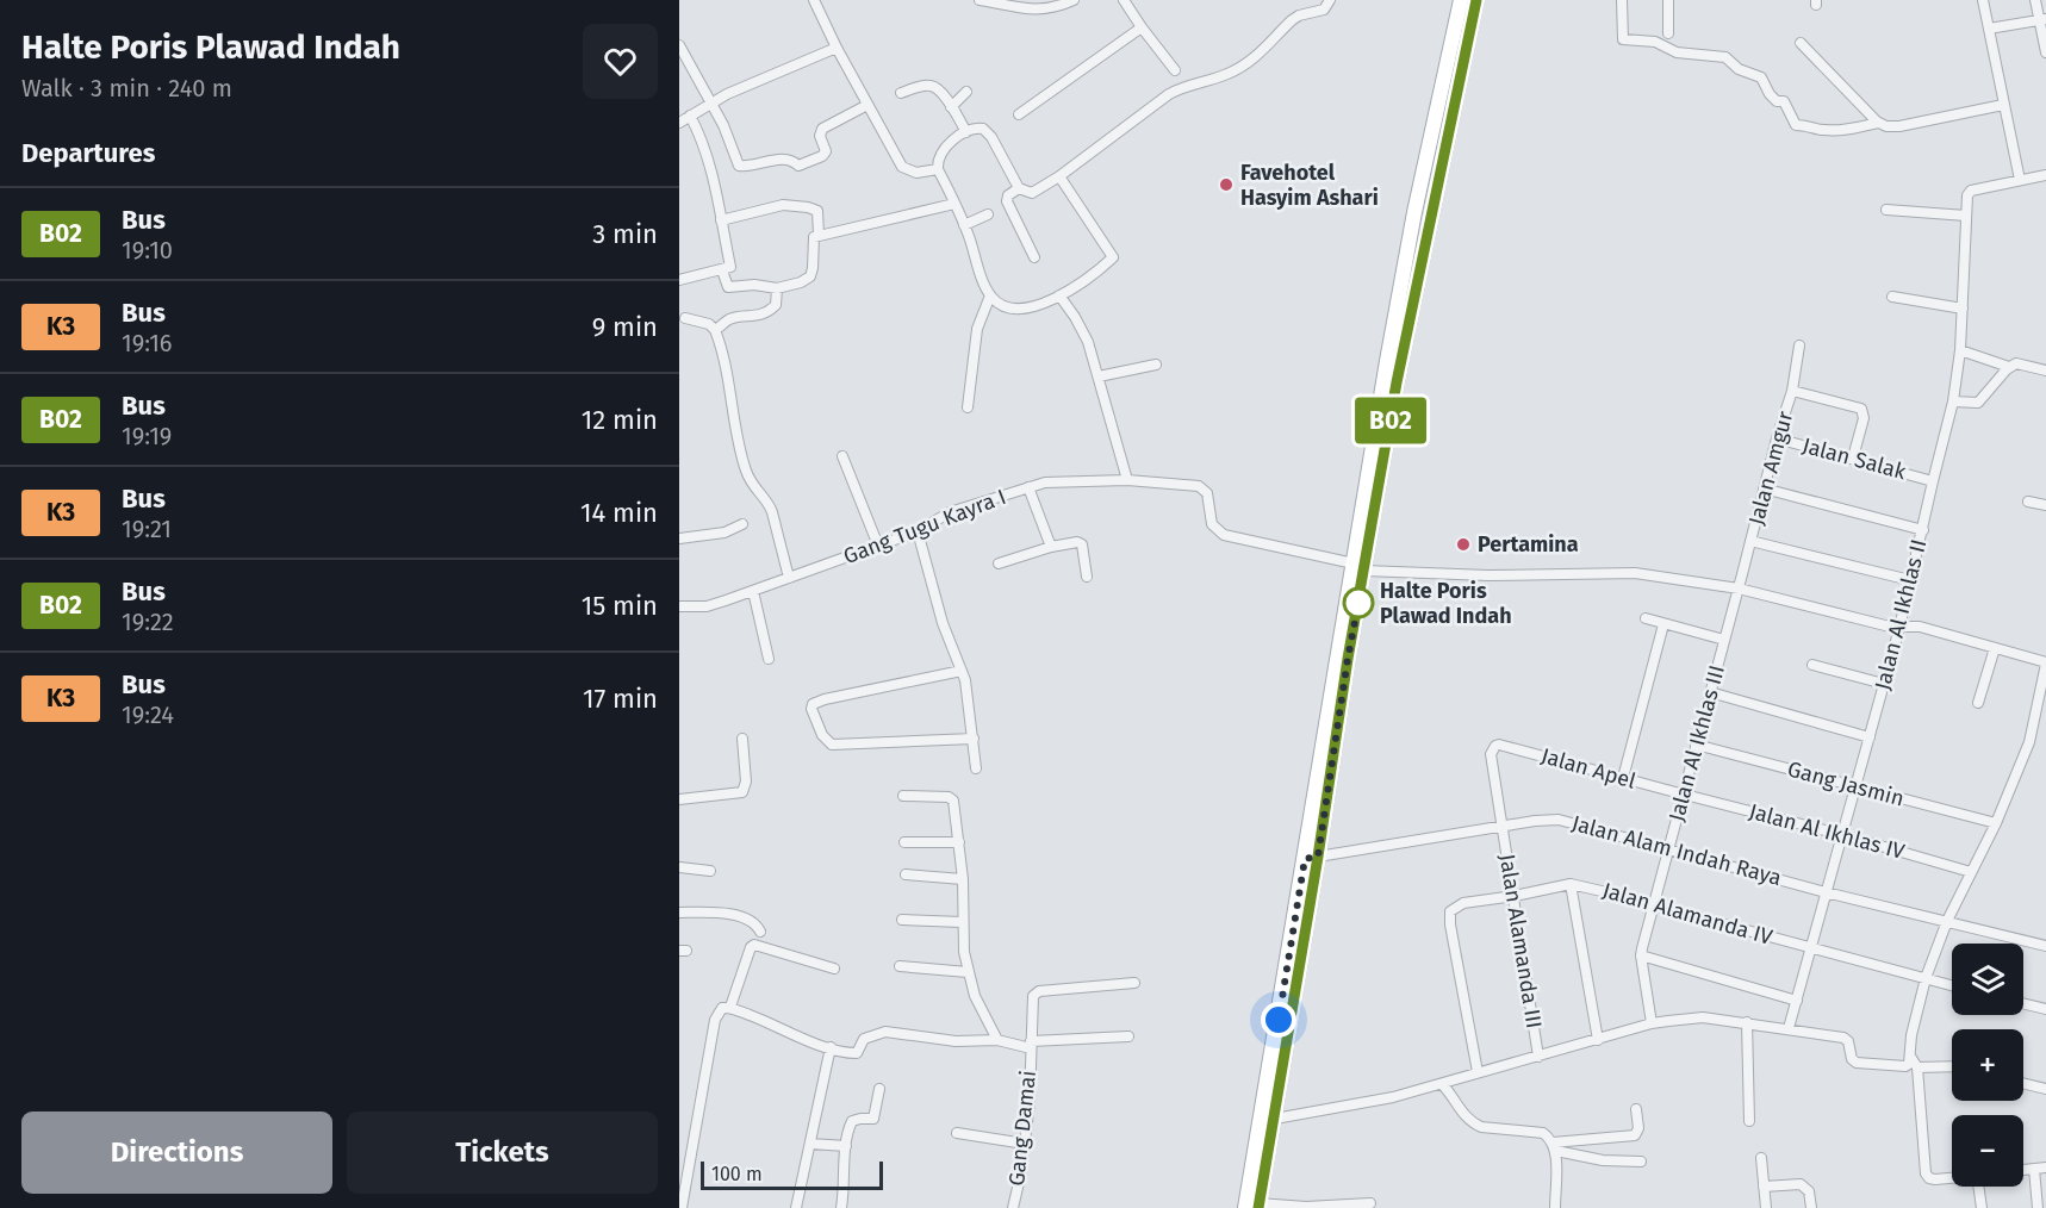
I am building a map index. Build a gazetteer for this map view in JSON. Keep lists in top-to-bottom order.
{
  "streets": {
    "street": [
      "Jalan Salak",
      "Jalan Amgur",
      "Gang Tugu Kayra I",
      "Jalan Al Ikhlas II",
      "Jalan Al Ikhlas III",
      "Jalan Apel",
      "Gang Jasmin",
      "Jalan Al Ikhlas IV",
      "Jalan Alam Indah Raya",
      "Jalan Alamanda IV",
      "Jalan Alamanda III",
      "Gang Damai"
    ]
  },
  "crossings": [
    ["Jalan Salak", "Jalan Amgur"],
    ["Jalan Salak", "Jalan Al Ikhlas II"],
    ["Jalan Amgur", "Gang Tugu Kayra I"],
    ["Jalan Amgur", "Jalan Al Ikhlas III"],
    ["Gang Tugu Kayra I", "Jalan Al Ikhlas II"],
    ["Gang Tugu Kayra I", "Jalan Al Ikhlas III"],
    ["Jalan Al Ikhlas II", "Gang Jasmin"],
    ["Jalan Al Ikhlas II", "Jalan Al Ikhlas IV"],
    ["Jalan Al Ikhlas II", "Jalan Alam Indah Raya"],
    ["Jalan Al Ikhlas II", "Jalan Alamanda IV"],
    ["Jalan Al Ikhlas III", "Jalan Apel"],
    ["Jalan Al Ikhlas III", "Gang Jasmin"],
    ["Jalan Al Ikhlas III", "Jalan Al Ikhlas IV"],
    ["Jalan Al Ikhlas III", "Jalan Alam Indah Raya"],
    ["Jalan Al Ikhlas III", "Jalan Alamanda IV"],
    ["Jalan Apel", "Jalan Al Ikhlas IV"],
    ["Jalan Apel", "Jalan Alamanda III"],
    ["Jalan Alam Indah Raya", "Jalan Alamanda III"],
    ["Jalan Alamanda IV", "Jalan Alamanda III"]
  ],
  "places": ["Favehotel Hasyim Ashari", "Pertamina", "Halte Poris Plawad Indah"],
  "lines": ["bus line B02"],
  "scale_bar": "100 m",
  "page": {
    "heading": [
      ["Halte Poris Plawad Indah", "Walk · 3 min · 240 m"],
      "Departures"
    ],
    "on_map": "B02",
    "list": [
      {
        "mark": "B02",
        "name": "Bus",
        "note": "19:10",
        "value": "3 min"
      },
      {
        "mark": "K3",
        "name": "Bus",
        "note": "19:16",
        "value": "9 min"
      },
      {
        "mark": "B02",
        "name": "Bus",
        "note": "19:19",
        "value": "12 min"
      },
      {
        "mark": "K3",
        "name": "Bus",
        "note": "19:21",
        "value": "14 min"
      },
      {
        "mark": "B02",
        "name": "Bus",
        "note": "19:22",
        "value": "15 min"
      },
      {
        "mark": "K3",
        "name": "Bus",
        "note": "19:24",
        "value": "17 min"
      }
    ],
    "map_buttons": ["+", "−"],
    "buttons": ["Directions", "Tickets"],
    "scale": "100 m"
  }
}
